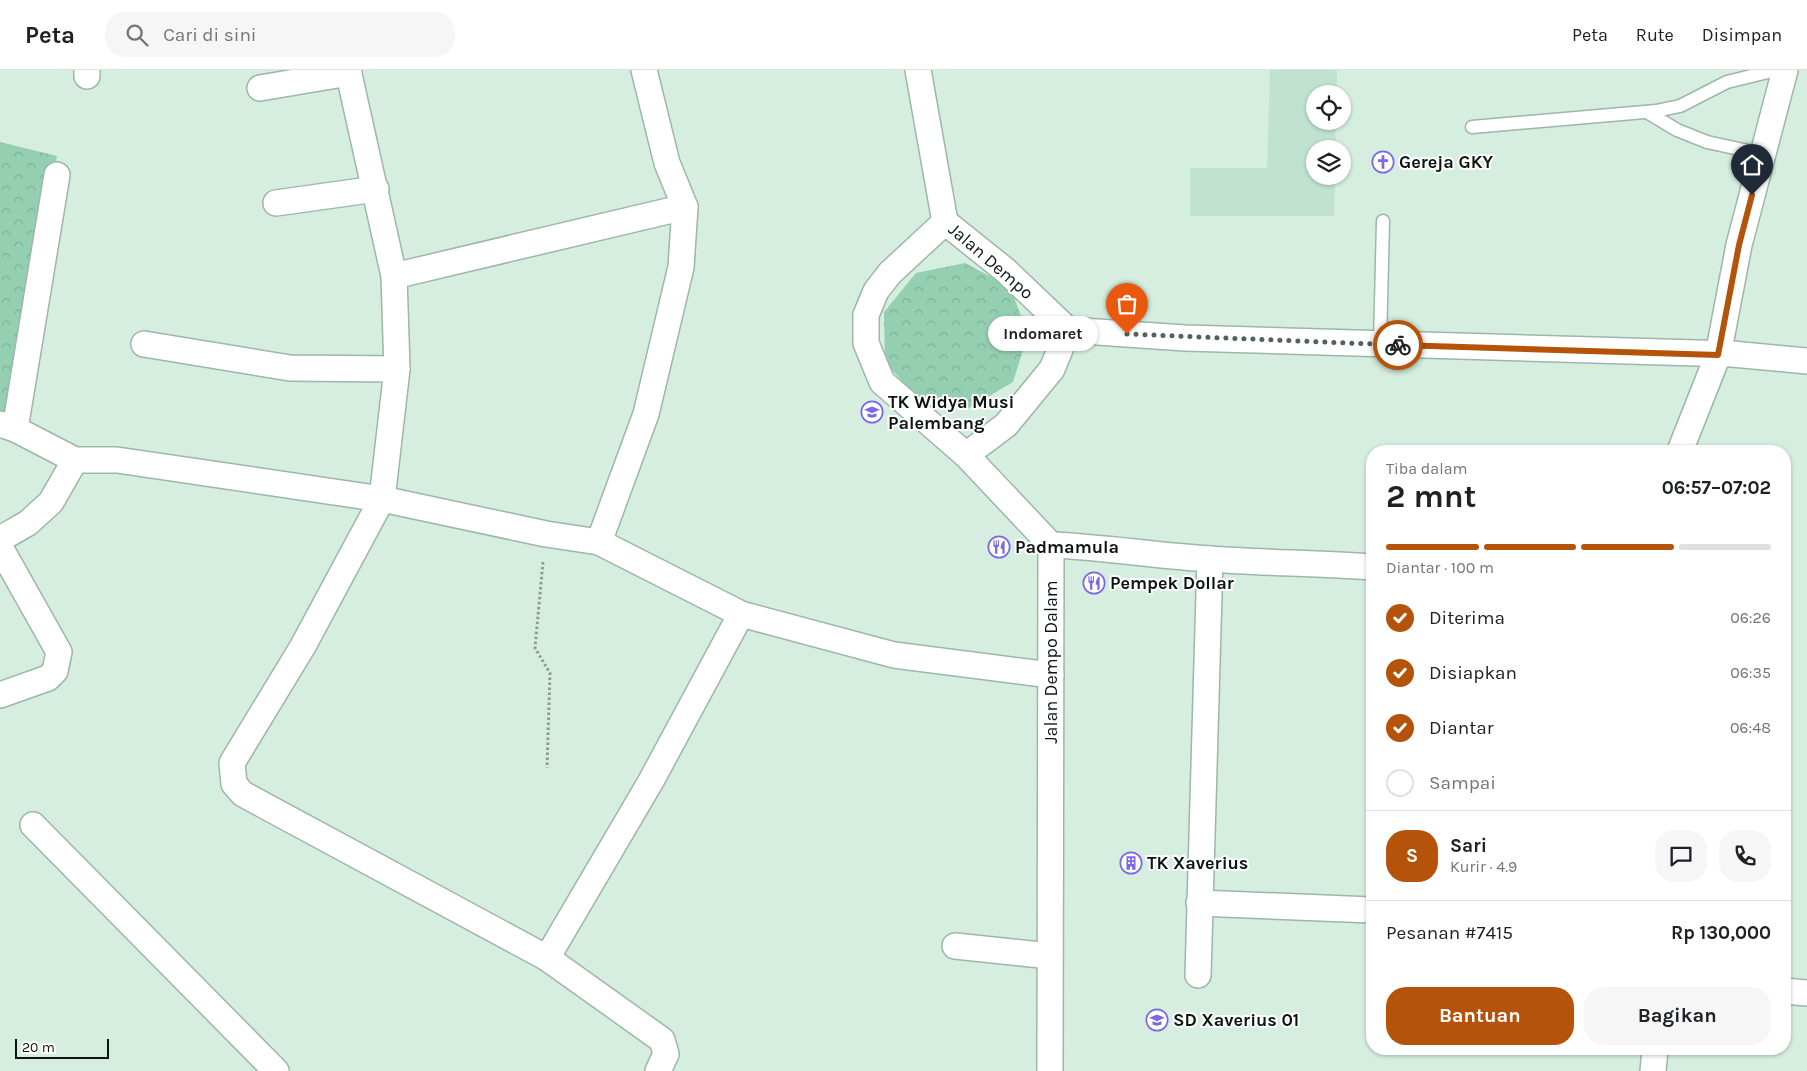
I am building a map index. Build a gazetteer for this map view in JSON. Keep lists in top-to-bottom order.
{
  "streets": {
    "street": ["Jalan Dempo", "Jalan Dempo Dalam"]
  },
  "places": {
    "church": ["Gereja GKY"],
    "other": ["Indomaret"],
    "school or university": ["TK Widya Musi Palembang", "SD Xaverius 01"],
    "restaurant": ["Padmamula", "Pempek Dollar"],
    "building": ["TK Xaverius"]
  },
  "scale_bar": "20 m",
  "page": {
    "header": "Peta",
    "search": "Cari di sini",
    "nav": ["Peta", "Rute", "Disimpan"],
    "bubble": "Indomaret",
    "heading": ["2 mnt", "Tiba dalam", "06:57–07:02"],
    "panel": [
      "Sari",
      "Kurir · 4.9",
      "Pesanan #7415",
      "Rp 130,000"
    ],
    "bar": "Diantar · 100 m",
    "list": [
      ["Diterima", "06:26"],
      ["Disiapkan", "06:35"],
      ["Diantar", "06:48"],
      "Sampai"
    ],
    "round": "S",
    "buttons": ["Bantuan", "Bagikan"],
    "scale": "20 m"
  }
}
